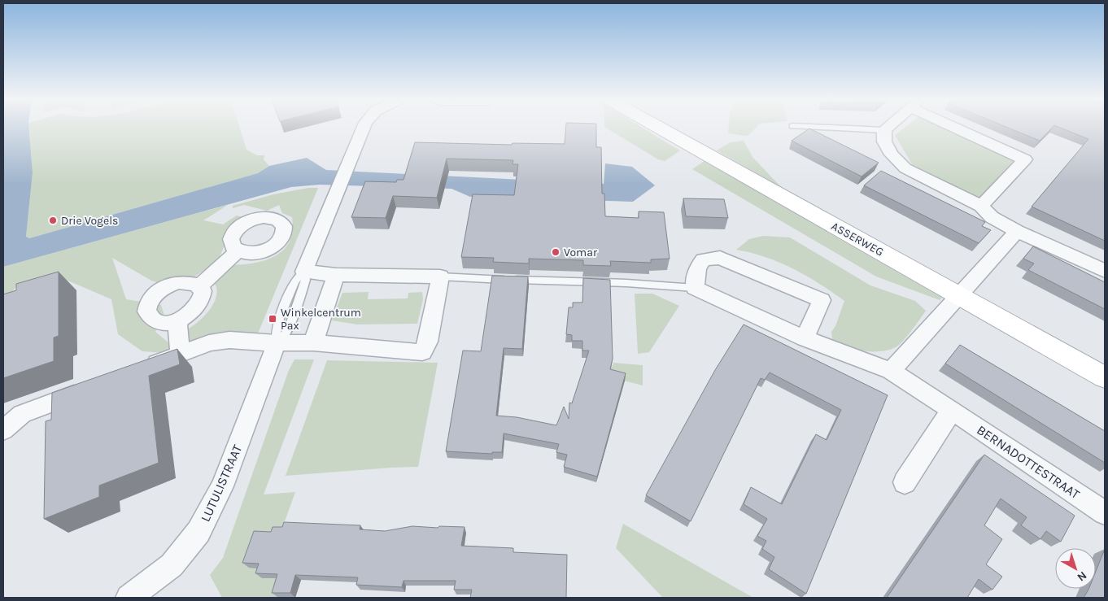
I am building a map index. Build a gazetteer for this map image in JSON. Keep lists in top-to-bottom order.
{
  "streets": {
    "street": ["ASSERWEG", "BERNADOTTESTRAAT", "LUTULISTRAAT"]
  },
  "places": {
    "other": ["Drie Vogels", "Vomar"],
    "transit": ["Winkelcentrum Pax"]
  },
  "north": "bottom right"
}
